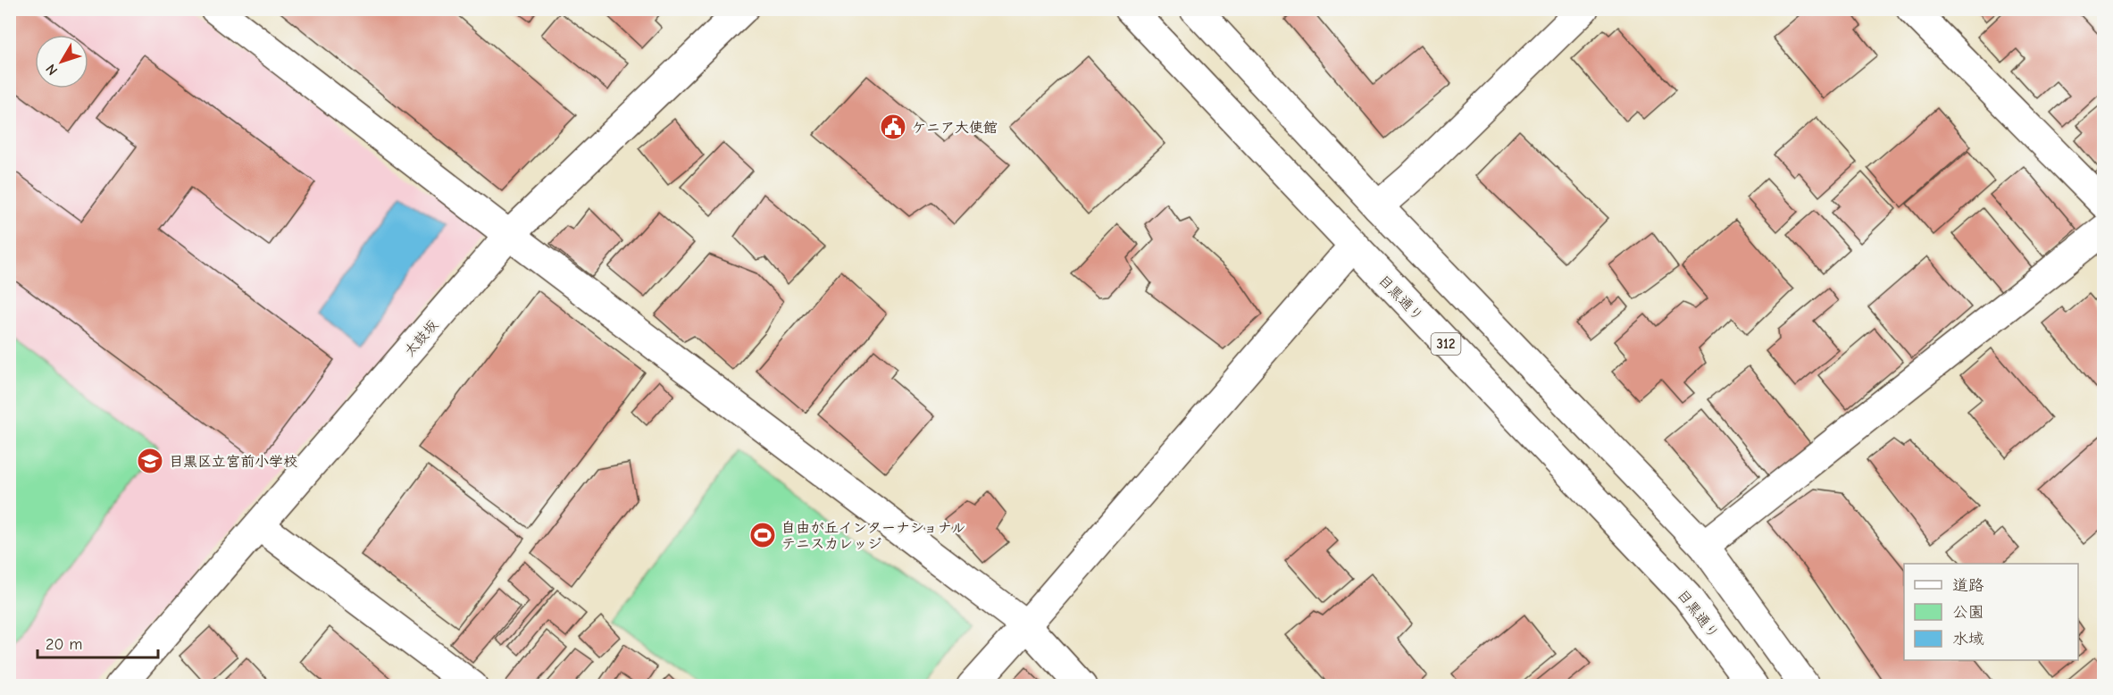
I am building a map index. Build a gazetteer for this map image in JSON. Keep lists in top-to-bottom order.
{
  "streets": {
    "street": ["目黒通り", "太鼓坂", "312"]
  },
  "places": {
    "public building": ["ケニア大使館"],
    "school or university": ["目黒区立宮前小学校"],
    "sports": ["自由が丘インターナショナル テニスカレッジ"]
  },
  "legend": ["道路", "公園", "水域"],
  "scale_bar": "20 m",
  "north": "bottom left"
}
